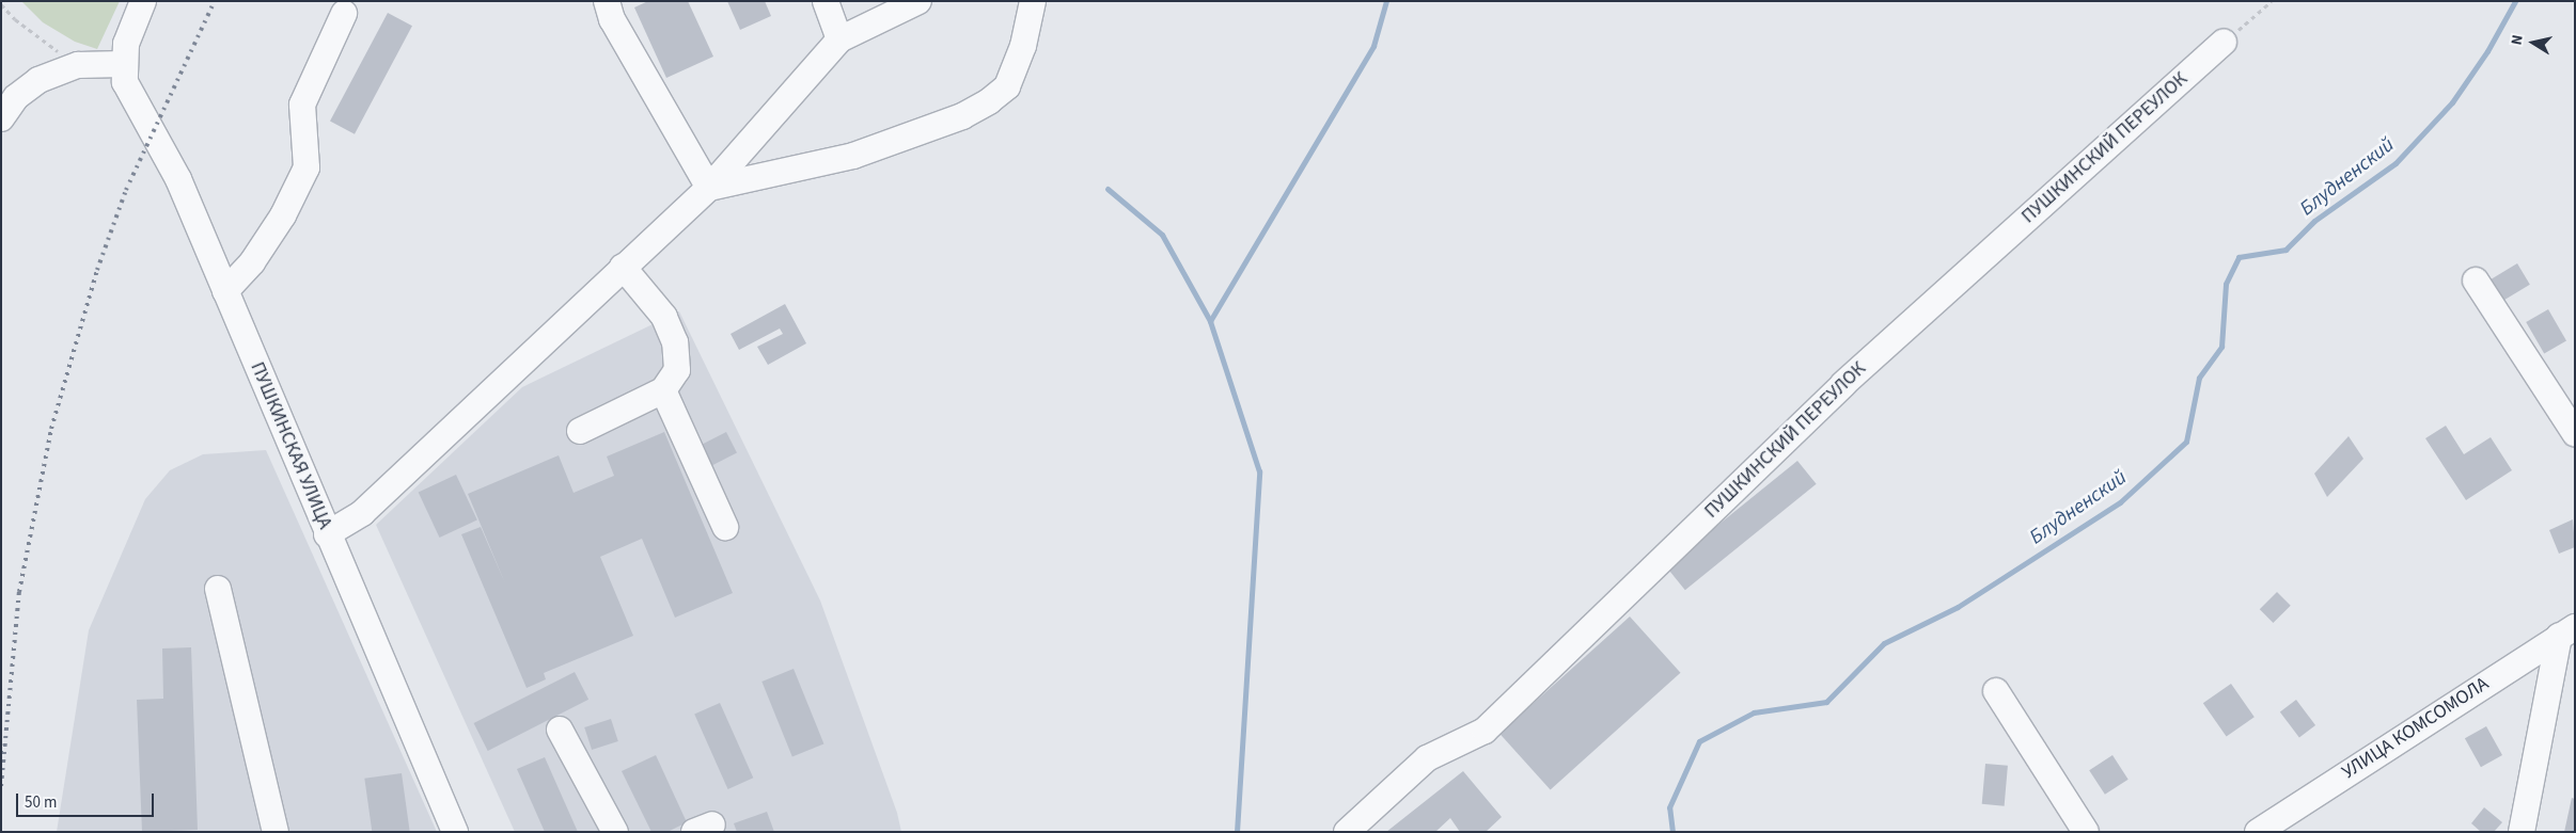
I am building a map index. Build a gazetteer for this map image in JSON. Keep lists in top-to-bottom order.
{
  "streets": {
    "street": ["ПУШКИНСКИЙ ПЕРЕУЛОК", "ПУШКИНСКАЯ УЛИЦА", "УЛИЦА КОМСОМОЛА"]
  },
  "water": ["Блудненский"],
  "scale_bar": "50 m",
  "north": "left"
}
